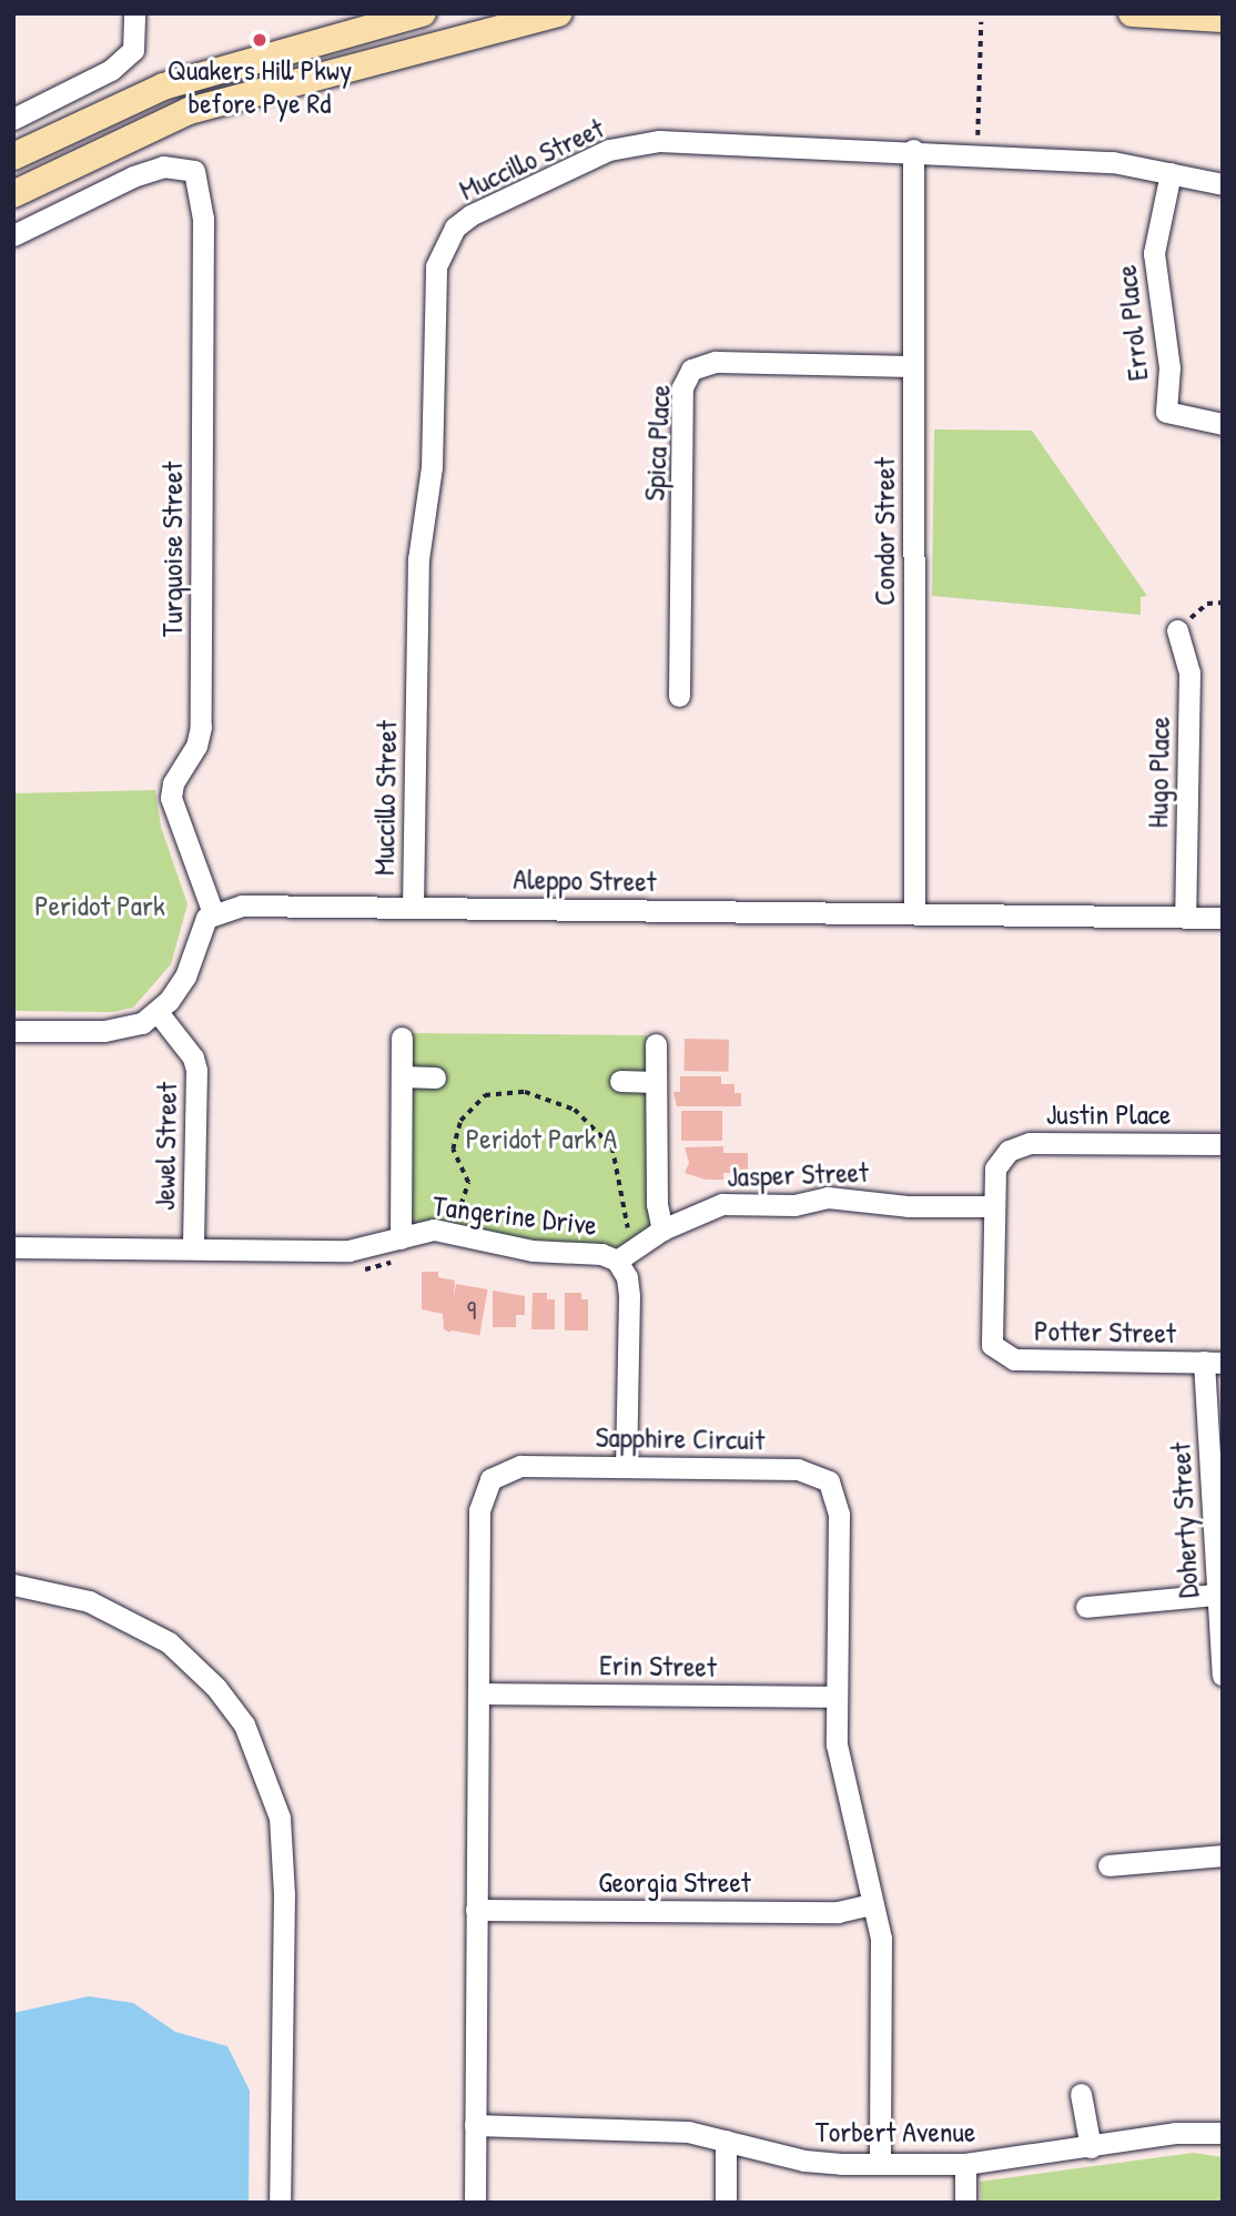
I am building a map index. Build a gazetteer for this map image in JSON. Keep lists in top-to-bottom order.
{
  "streets": {
    "street": [
      "Muccillo Street",
      "Errol Place",
      "Spica Place",
      "Condor Street",
      "Turquoise Street",
      "Hugo Place",
      "Aleppo Street",
      "Justin Place",
      "Jewel Street",
      "Jasper Street",
      "Tangerine Drive",
      "Potter Street",
      "Sapphire Circuit",
      "Doherty Street",
      "Erin Street",
      "Georgia Street",
      "Torbert Avenue"
    ]
  },
  "crossings": [
    ["Muccillo Street", "Errol Place"],
    ["Muccillo Street", "Condor Street"],
    ["Muccillo Street", "Aleppo Street"],
    ["Spica Place", "Condor Street"],
    ["Condor Street", "Aleppo Street"],
    ["Turquoise Street", "Aleppo Street"],
    ["Hugo Place", "Aleppo Street"],
    ["Justin Place", "Jasper Street"],
    ["Justin Place", "Potter Street"],
    ["Jewel Street", "Tangerine Drive"],
    ["Jasper Street", "Tangerine Drive"],
    ["Tangerine Drive", "Sapphire Circuit"],
    ["Potter Street", "Doherty Street"],
    ["Sapphire Circuit", "Erin Street"],
    ["Sapphire Circuit", "Georgia Street"],
    ["Sapphire Circuit", "Torbert Avenue"]
  ],
  "parks": ["Peridot Park", "Peridot Park A"],
  "places": ["Quakers Hill Pkwy before Pye Rd"],
  "house_numbers": ["9"]
}
